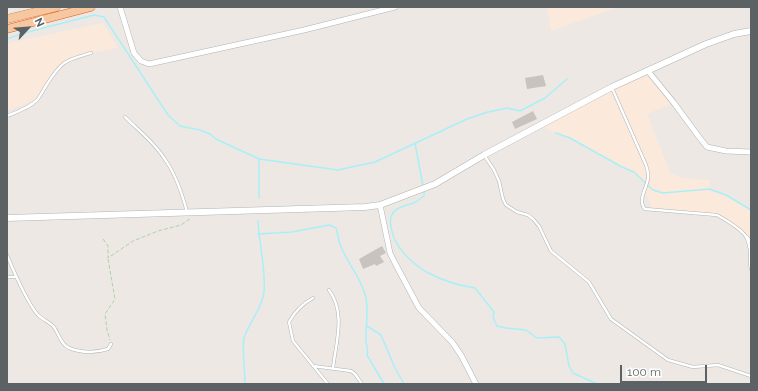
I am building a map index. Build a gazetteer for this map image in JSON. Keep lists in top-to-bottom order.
{
  "scale_bar": "100 m",
  "north": "top right"
}
